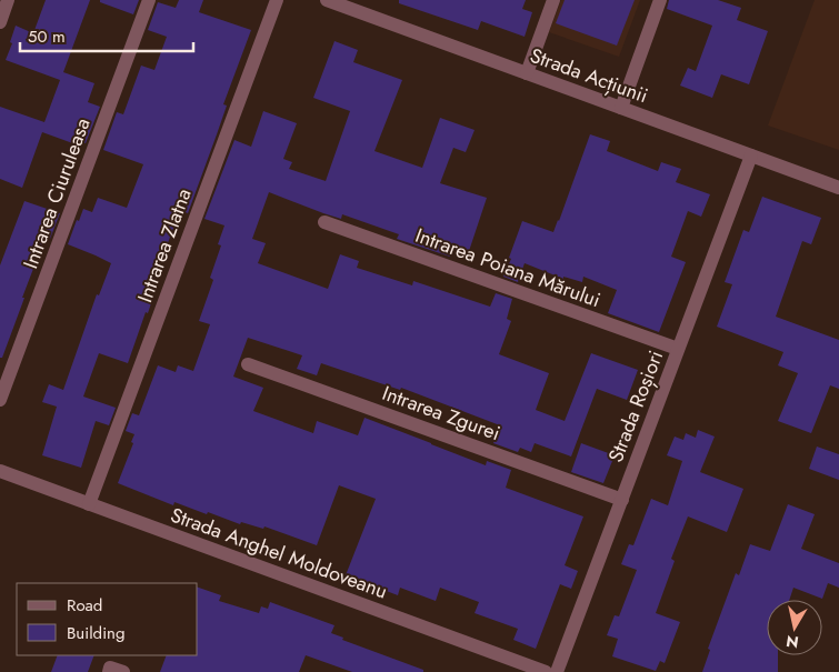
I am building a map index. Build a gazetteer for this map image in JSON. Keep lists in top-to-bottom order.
{
  "streets": {
    "street": [
      "Strada Acțiunii",
      "Intrarea Ciuruleasa",
      "Intrarea Zlatna",
      "Intrarea Poiana Mărului",
      "Strada Roșiori",
      "Intrarea Zgurei",
      "Strada Anghel Moldoveanu"
    ]
  },
  "crossings": [
    ["Strada Acțiunii", "Strada Roșiori"],
    ["Intrarea Zlatna", "Strada Anghel Moldoveanu"],
    ["Intrarea Poiana Mărului", "Strada Roșiori"],
    ["Strada Roșiori", "Intrarea Zgurei"]
  ],
  "legend": ["Road", "Building"],
  "scale_bar": "50 m",
  "north": "bottom"
}
